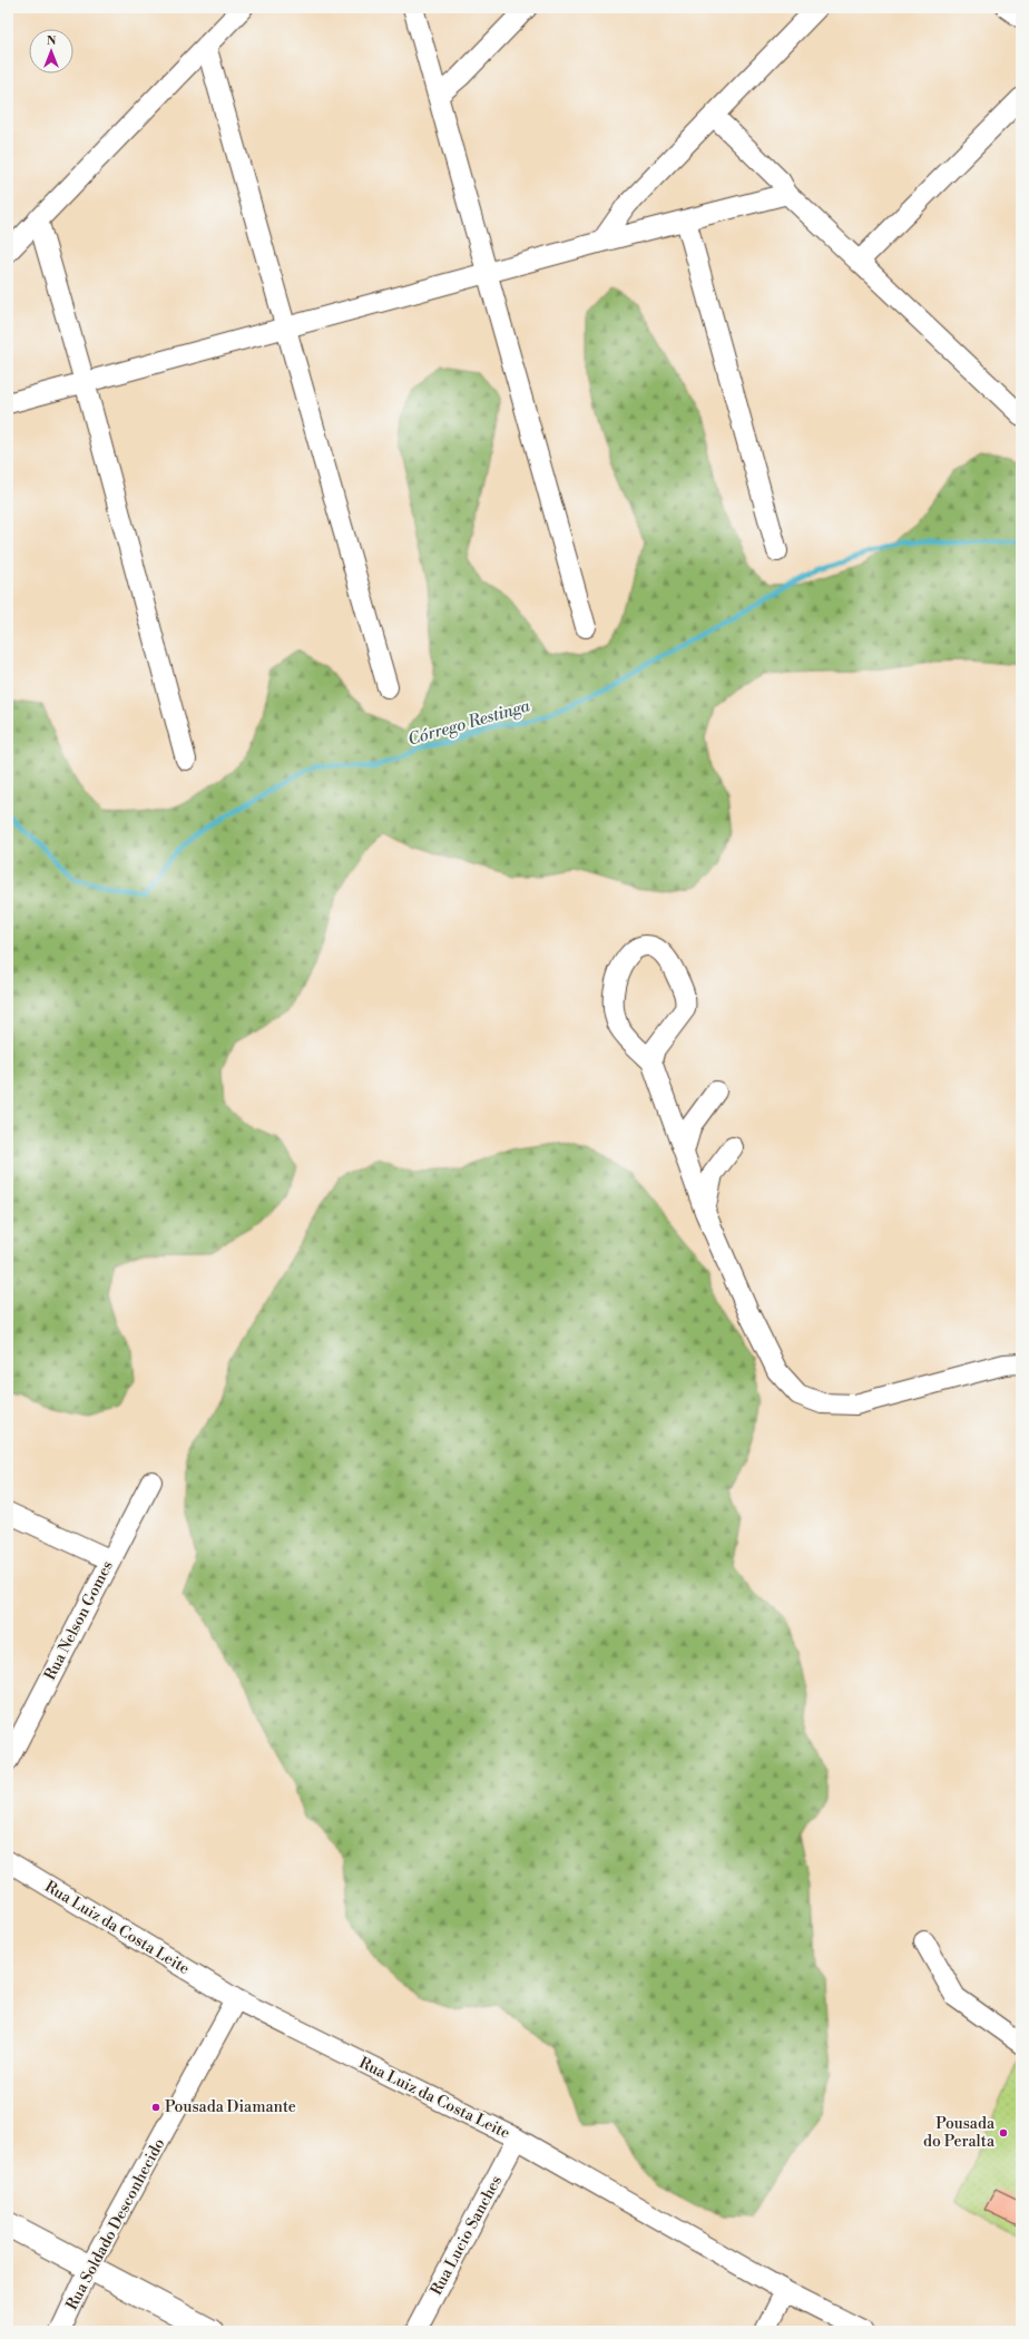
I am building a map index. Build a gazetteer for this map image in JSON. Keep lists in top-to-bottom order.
{
  "streets": {
    "street": [
      "Rua Nelson Gomes",
      "Rua Luiz da Costa Leite",
      "Rua Soldado Desconhecido",
      "Rua Lucio Sanches"
    ]
  },
  "crossings": [
    ["Rua Luiz da Costa Leite", "Rua Soldado Desconhecido"],
    ["Rua Luiz da Costa Leite", "Rua Lucio Sanches"]
  ],
  "water": ["Córrego Restinga"],
  "places": ["Pousada Diamante", "Pousada do Peralta"],
  "north": "top"
}
